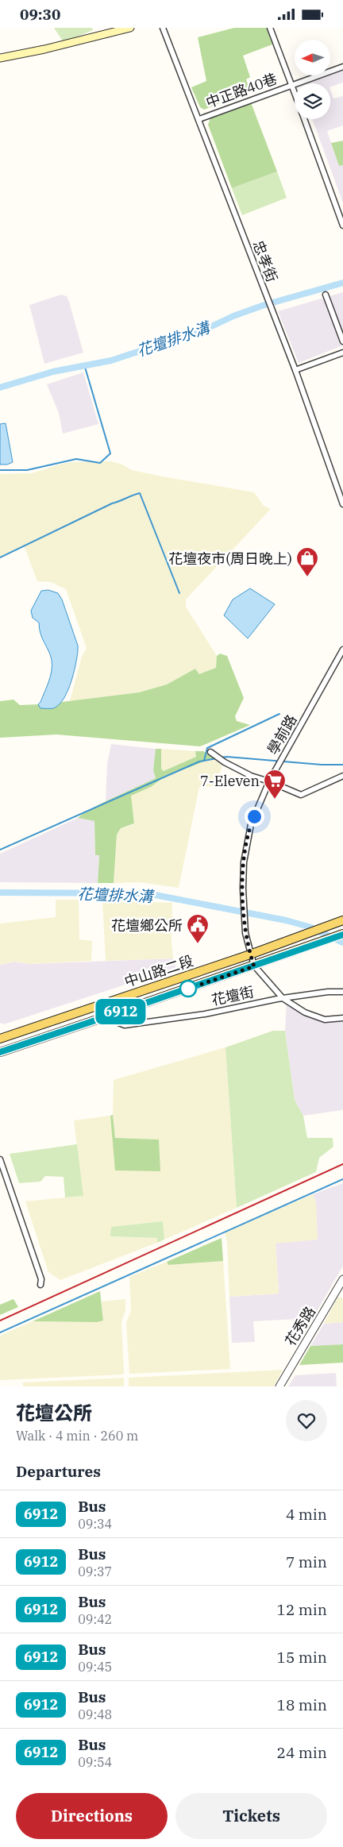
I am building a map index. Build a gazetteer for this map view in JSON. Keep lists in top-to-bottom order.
{
  "streets": {
    "main road": ["中山路二段"],
    "street": [
      "中正路40巷",
      "忠孝街",
      "學前路",
      "花壇街",
      "花秀路"
    ]
  },
  "crossings": [
    ["中正路40巷", "忠孝街"],
    ["學前路", "中山路二段"],
    ["中山路二段", "花壇街"]
  ],
  "water": ["花壇排水溝"],
  "places": {
    "shop": ["花壇夜市(周日晚上)"],
    "supermarket": ["7-Eleven"],
    "public building": ["花壇鄉公所"]
  },
  "lines": ["bus line 6912"],
  "north": "left",
  "page": {
    "status": "09:30",
    "on_map": "6912",
    "heading": [
      ["花壇公所", "Walk · 4 min · 260 m"],
      "Departures"
    ],
    "list": [
      {
        "mark": "6912",
        "name": "Bus",
        "note": "09:34",
        "value": "4 min"
      },
      {
        "mark": "6912",
        "name": "Bus",
        "note": "09:37",
        "value": "7 min"
      },
      {
        "mark": "6912",
        "name": "Bus",
        "note": "09:42",
        "value": "12 min"
      },
      {
        "mark": "6912",
        "name": "Bus",
        "note": "09:45",
        "value": "15 min"
      },
      {
        "mark": "6912",
        "name": "Bus",
        "note": "09:48",
        "value": "18 min"
      },
      {
        "mark": "6912",
        "name": "Bus",
        "note": "09:54",
        "value": "24 min"
      }
    ],
    "buttons": ["Directions", "Tickets"]
  }
}
